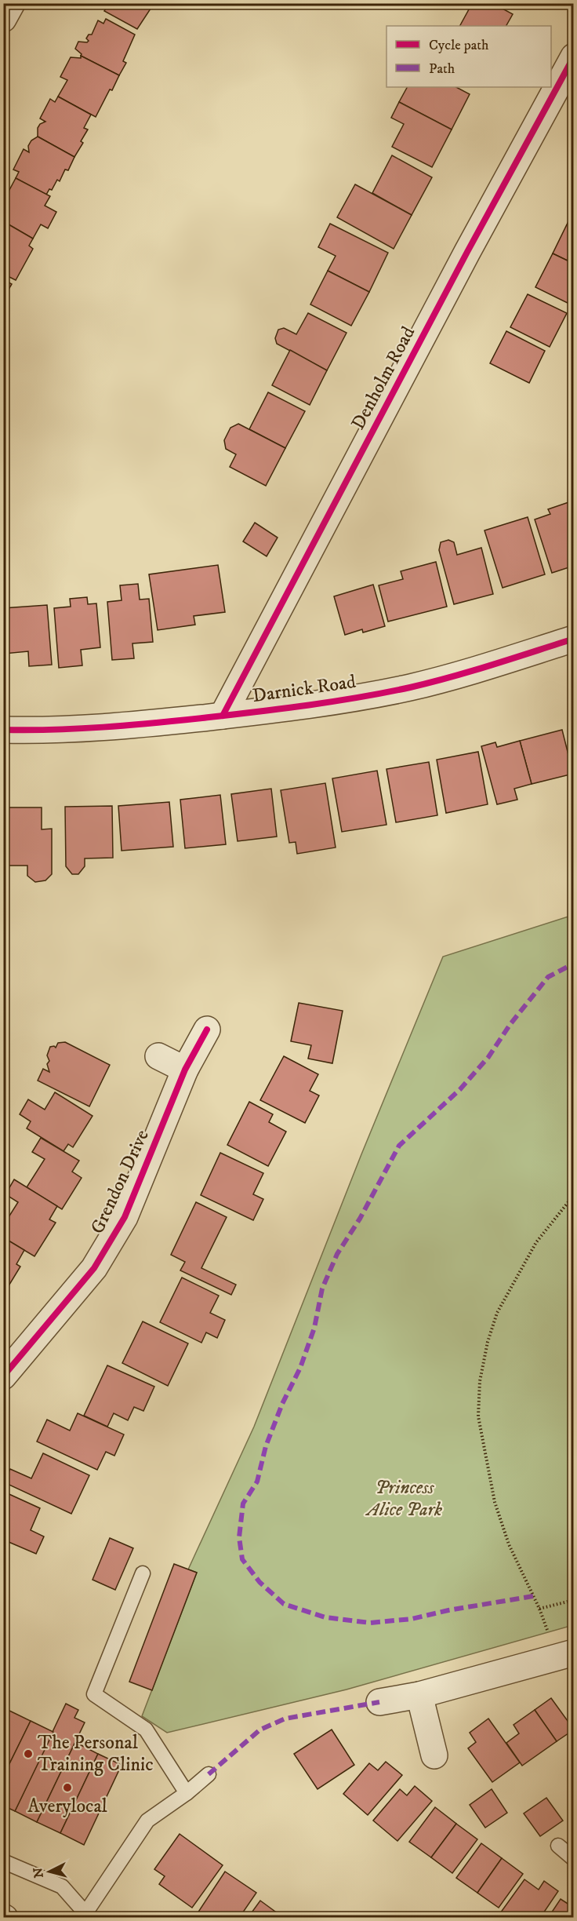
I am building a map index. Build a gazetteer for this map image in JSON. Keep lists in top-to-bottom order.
{
  "streets": {
    "street": ["Denholm Road", "Darnick Road", "Grendon Drive"]
  },
  "crossings": [
    ["Denholm Road", "Darnick Road"]
  ],
  "parks": ["Princess Alice Park"],
  "places": ["The Personal Training Clinic", "Averylocal"],
  "legend": ["Cycle path", "Path"],
  "north": "left"
}
